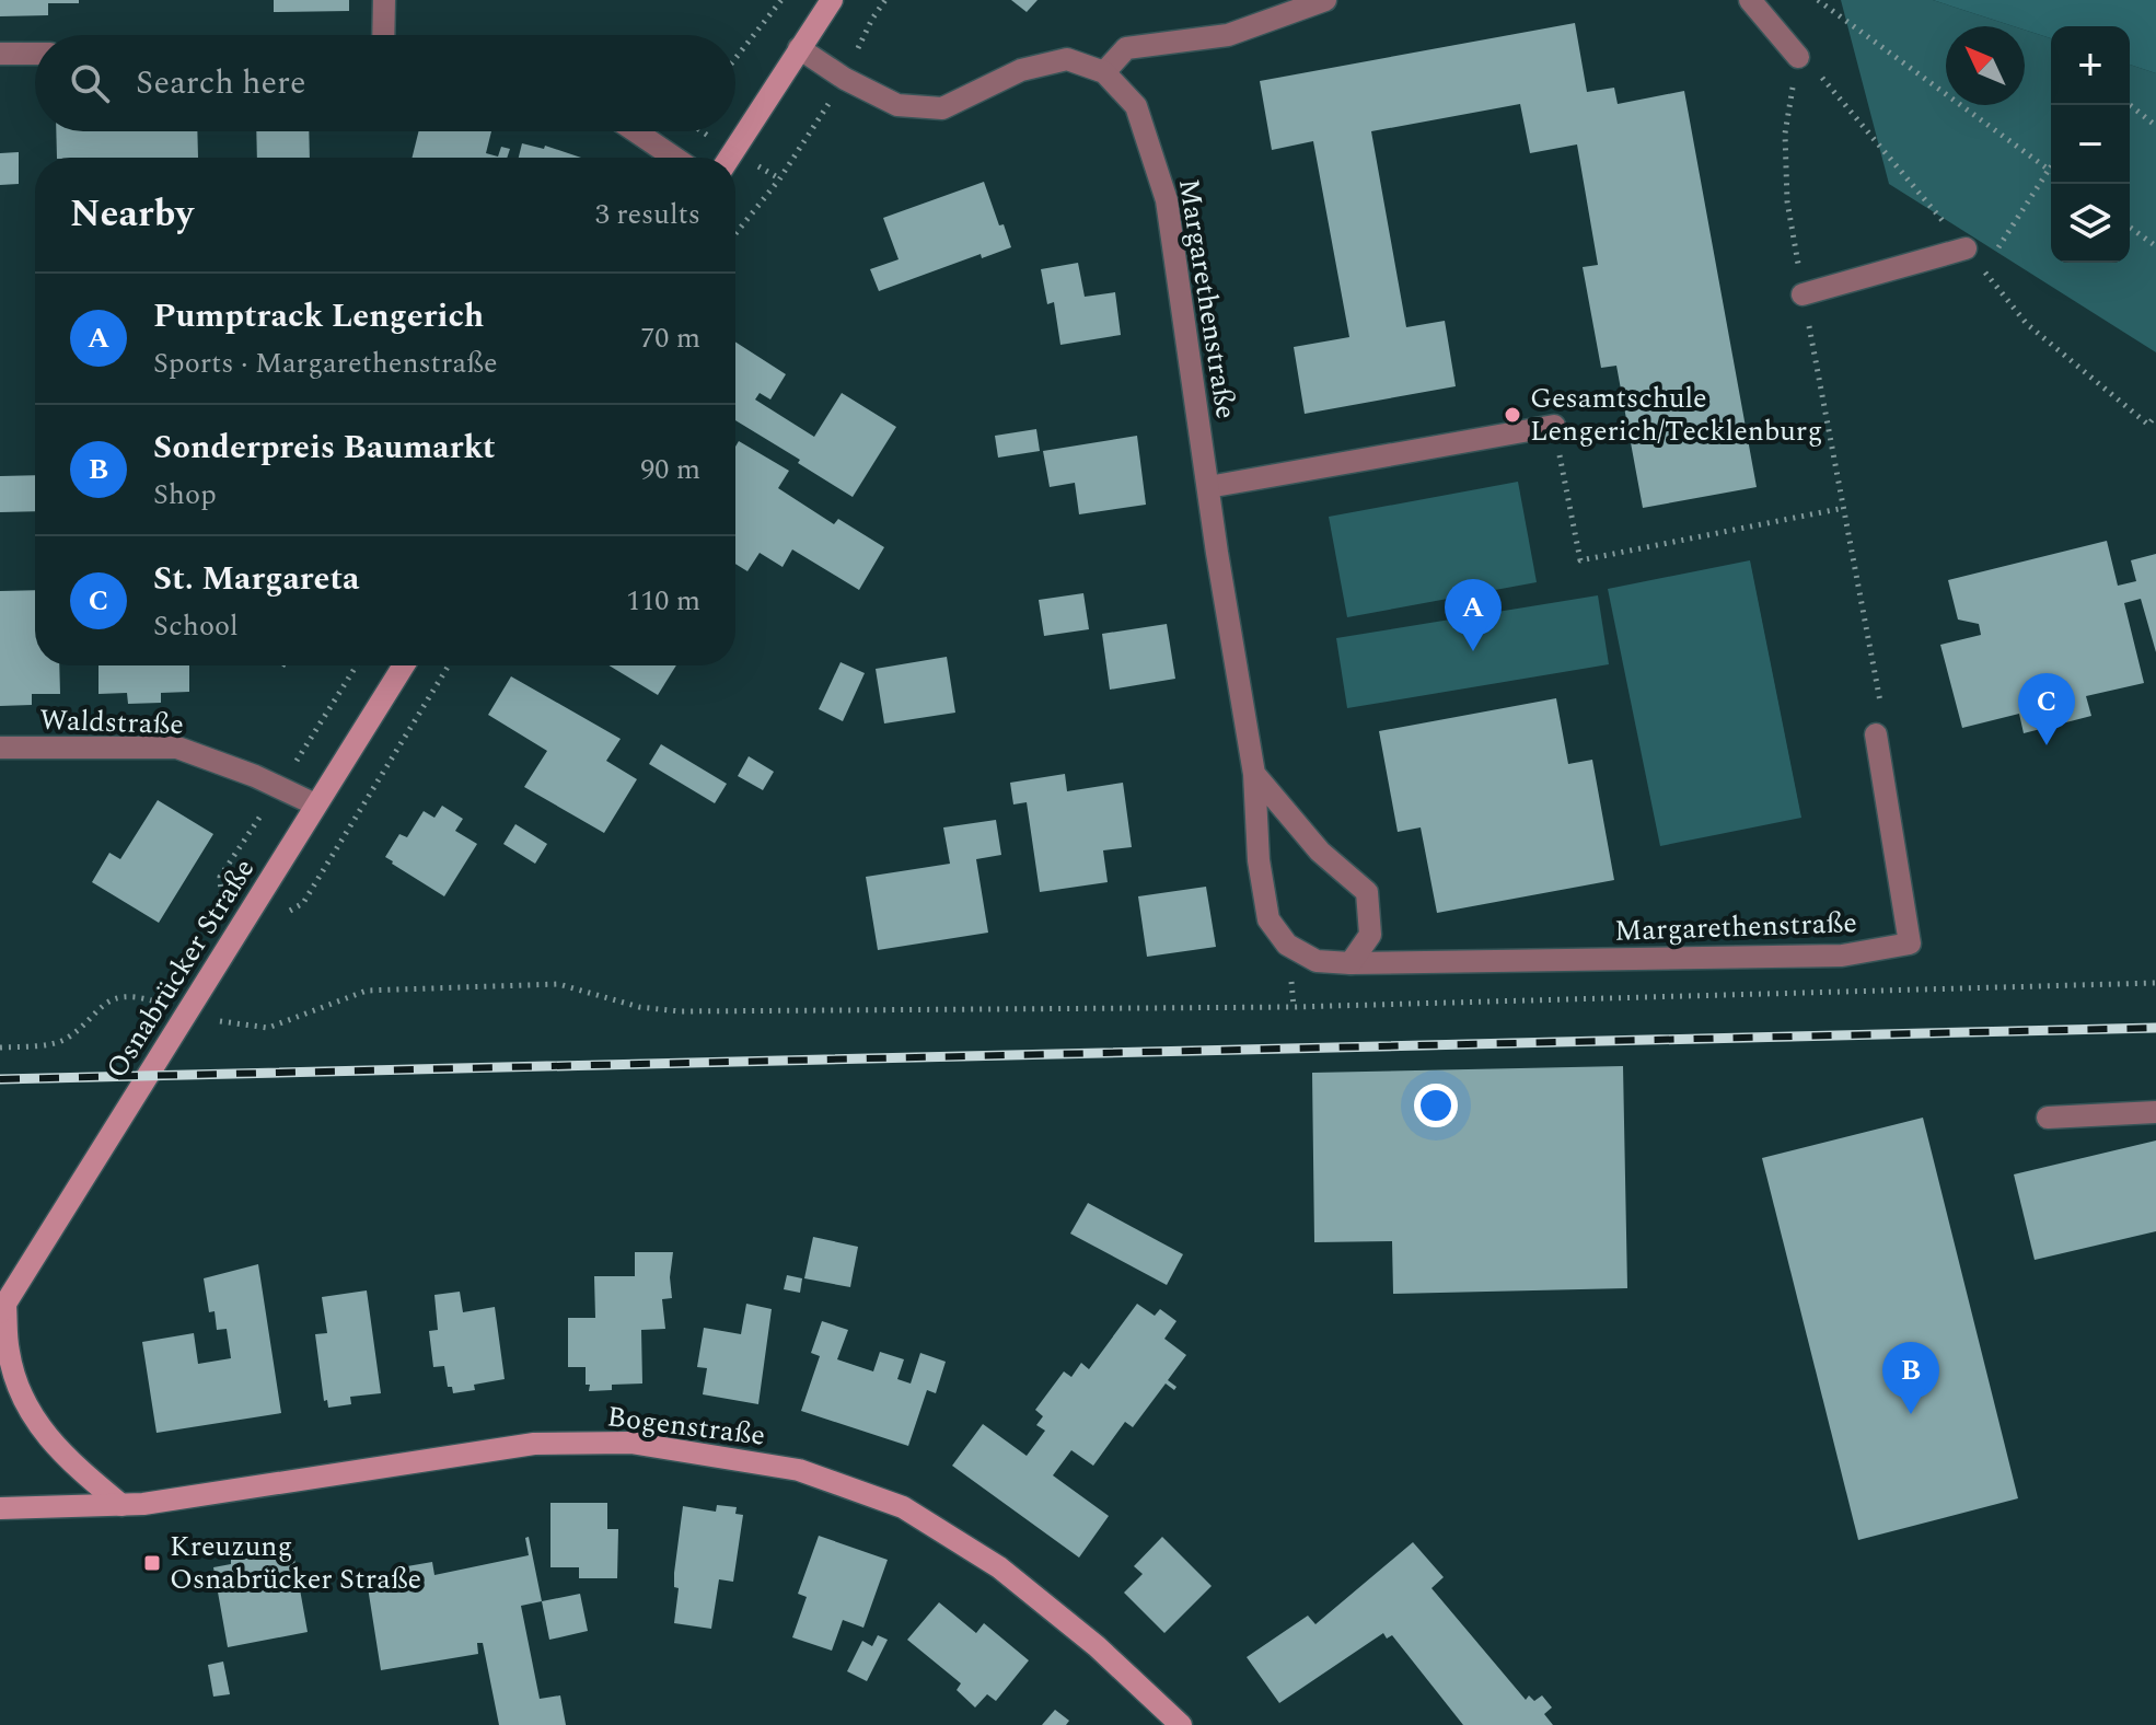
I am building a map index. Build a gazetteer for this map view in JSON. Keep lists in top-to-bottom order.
{
  "streets": {
    "street": [
      "Margarethenstraße",
      "Waldstraße",
      "Osnabrücker Straße",
      "Bogenstraße"
    ]
  },
  "crossings": [
    ["Waldstraße", "Osnabrücker Straße"]
  ],
  "places": {
    "other": ["Gesamtschule Lengerich/Tecklenburg"],
    "transit": ["Kreuzung Osnabrücker Straße"]
  },
  "north": "top left",
  "page": {
    "map_buttons": ["+", "−"],
    "search": "Search here",
    "heading": ["Nearby", "3 results"],
    "list": [
      {
        "mark": "A",
        "name": "Pumptrack Lengerich",
        "note": "Sports · Margarethenstraße",
        "value": "70 m"
      },
      {
        "mark": "B",
        "name": "Sonderpreis Baumarkt",
        "note": "Shop",
        "value": "90 m"
      },
      {
        "mark": "C",
        "name": "St. Margareta",
        "note": "School",
        "value": "110 m"
      }
    ],
    "pins": ["A", "C", "B"]
  }
}
